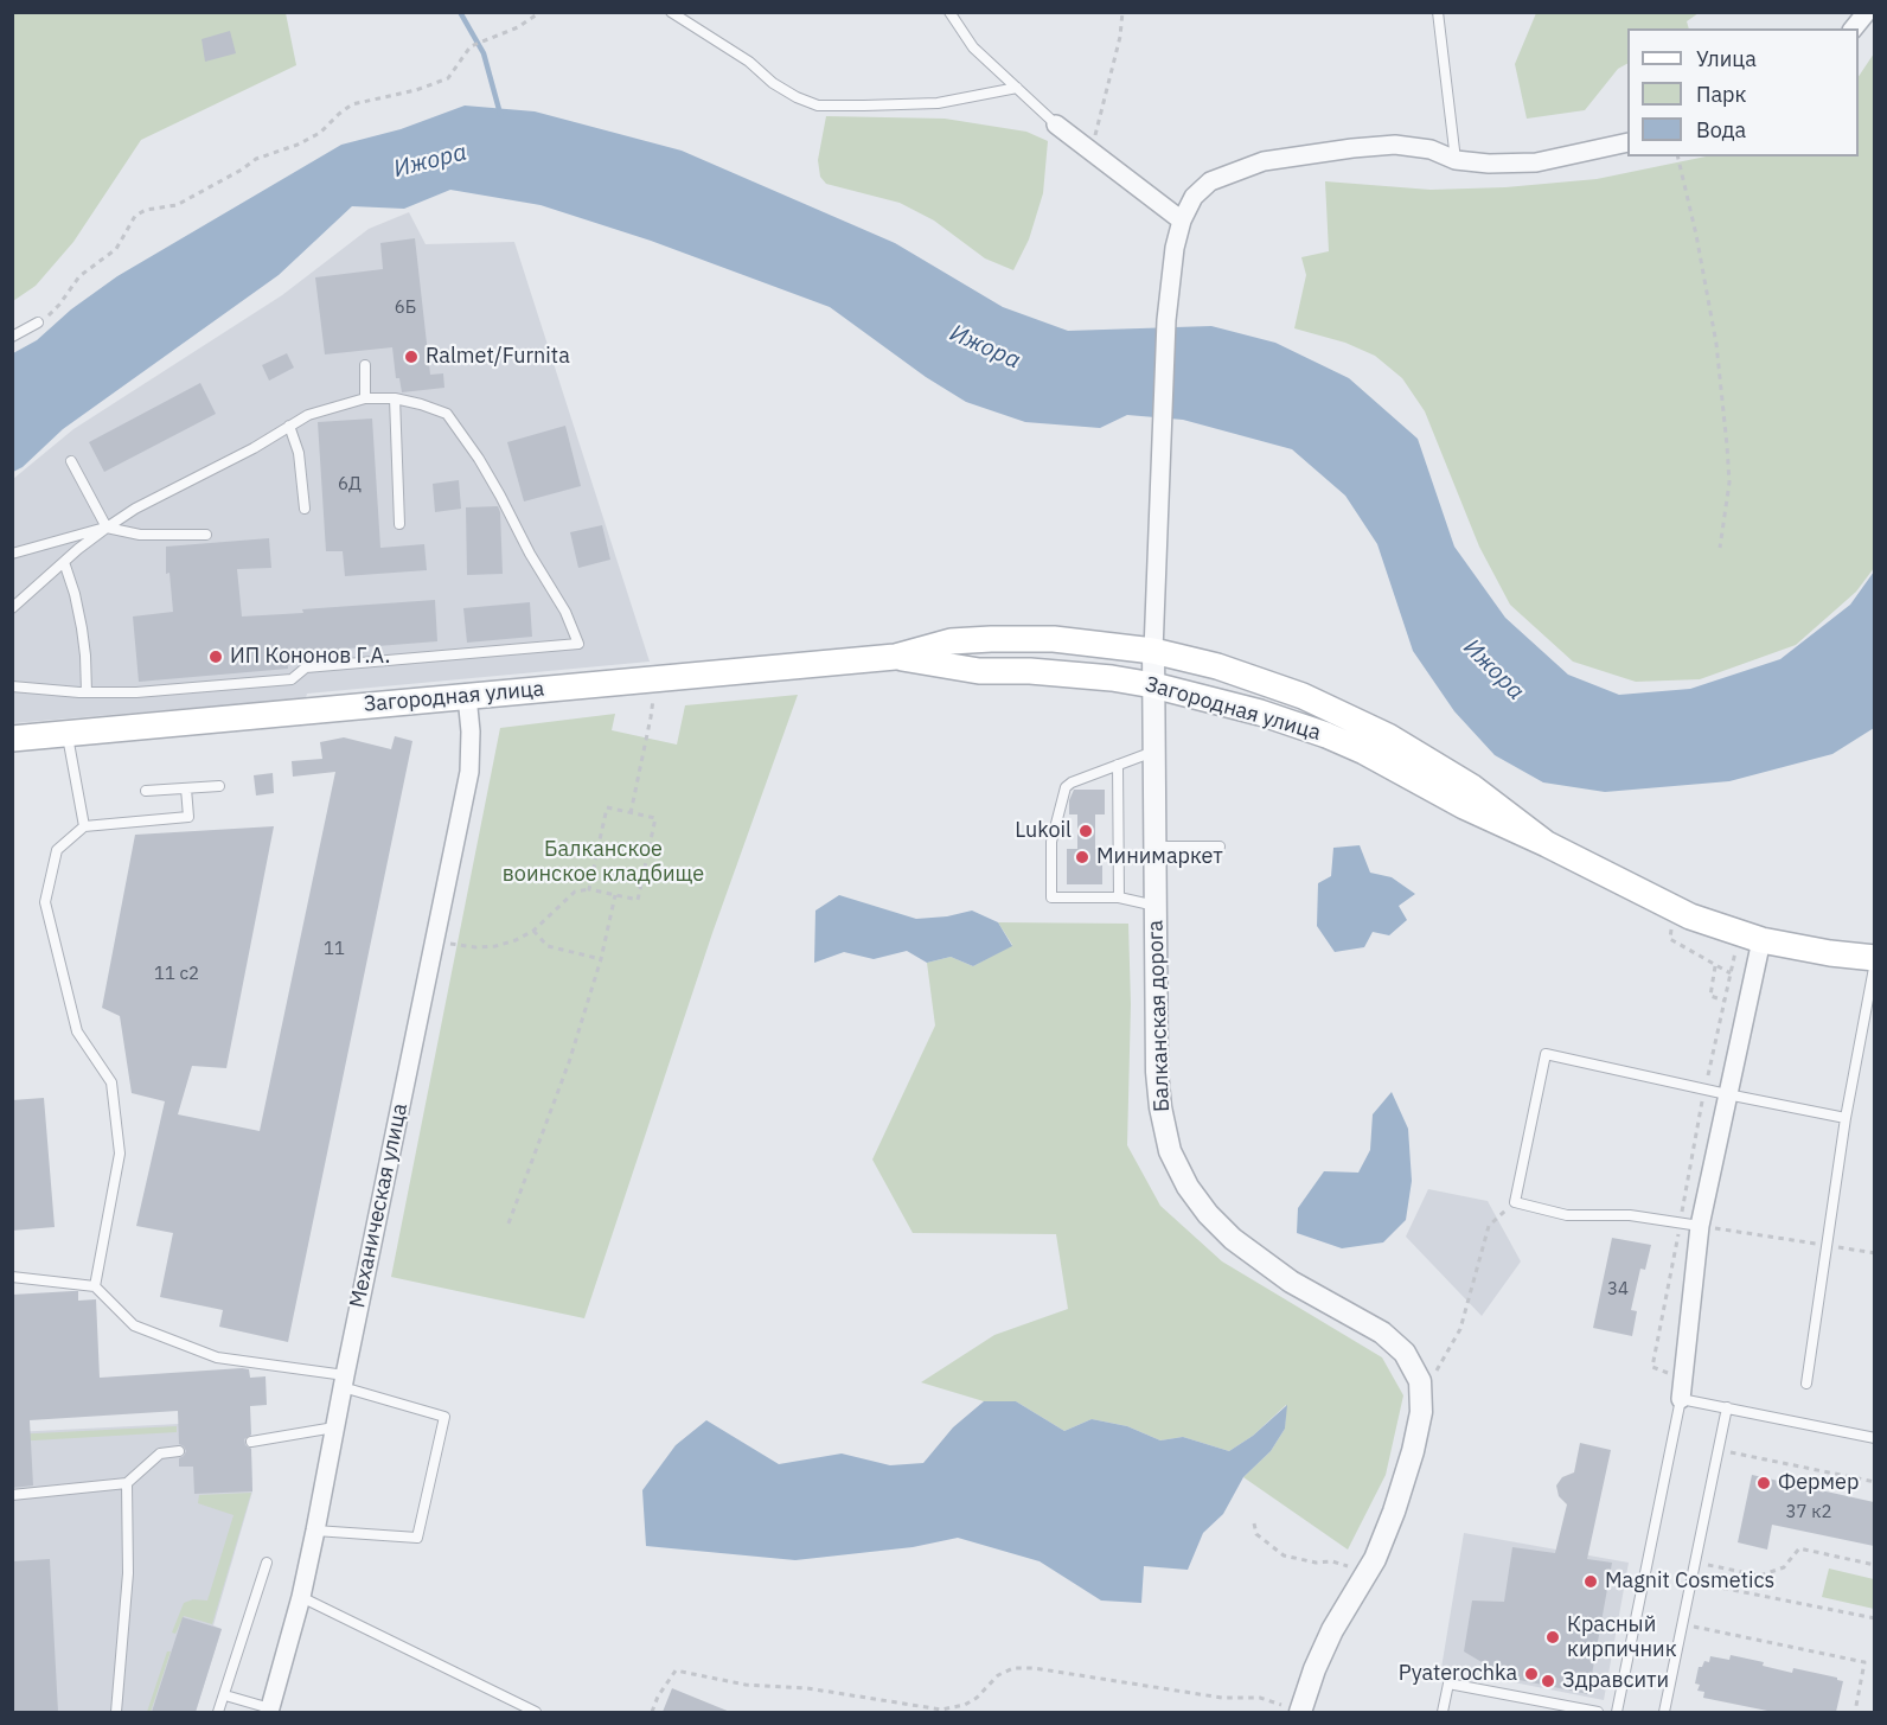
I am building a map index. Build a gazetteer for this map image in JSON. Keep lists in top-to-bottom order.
{
  "streets": {
    "main road": ["Загородная улица"],
    "street": ["Балканская дорога", "Механическая улица"]
  },
  "crossings": [
    ["Загородная улица", "Балканская дорога"],
    ["Загородная улица", "Механическая улица"]
  ],
  "water": ["Ижора"],
  "parks": ["Балканское воинское кладбище"],
  "places": [
    "Ralmet/Furnita",
    "ИП Кононов Г.А.",
    "Lukoil",
    "Минимаркет",
    "Фермер",
    "Magnit Cosmetics",
    "Красный кирпичник",
    "Pyaterochka",
    "Здравсити"
  ],
  "house_numbers": [
    "6Б",
    "6Д",
    "11",
    "11 с2",
    "34",
    "37 к2"
  ],
  "legend": ["Улица", "Парк", "Вода"]
}
